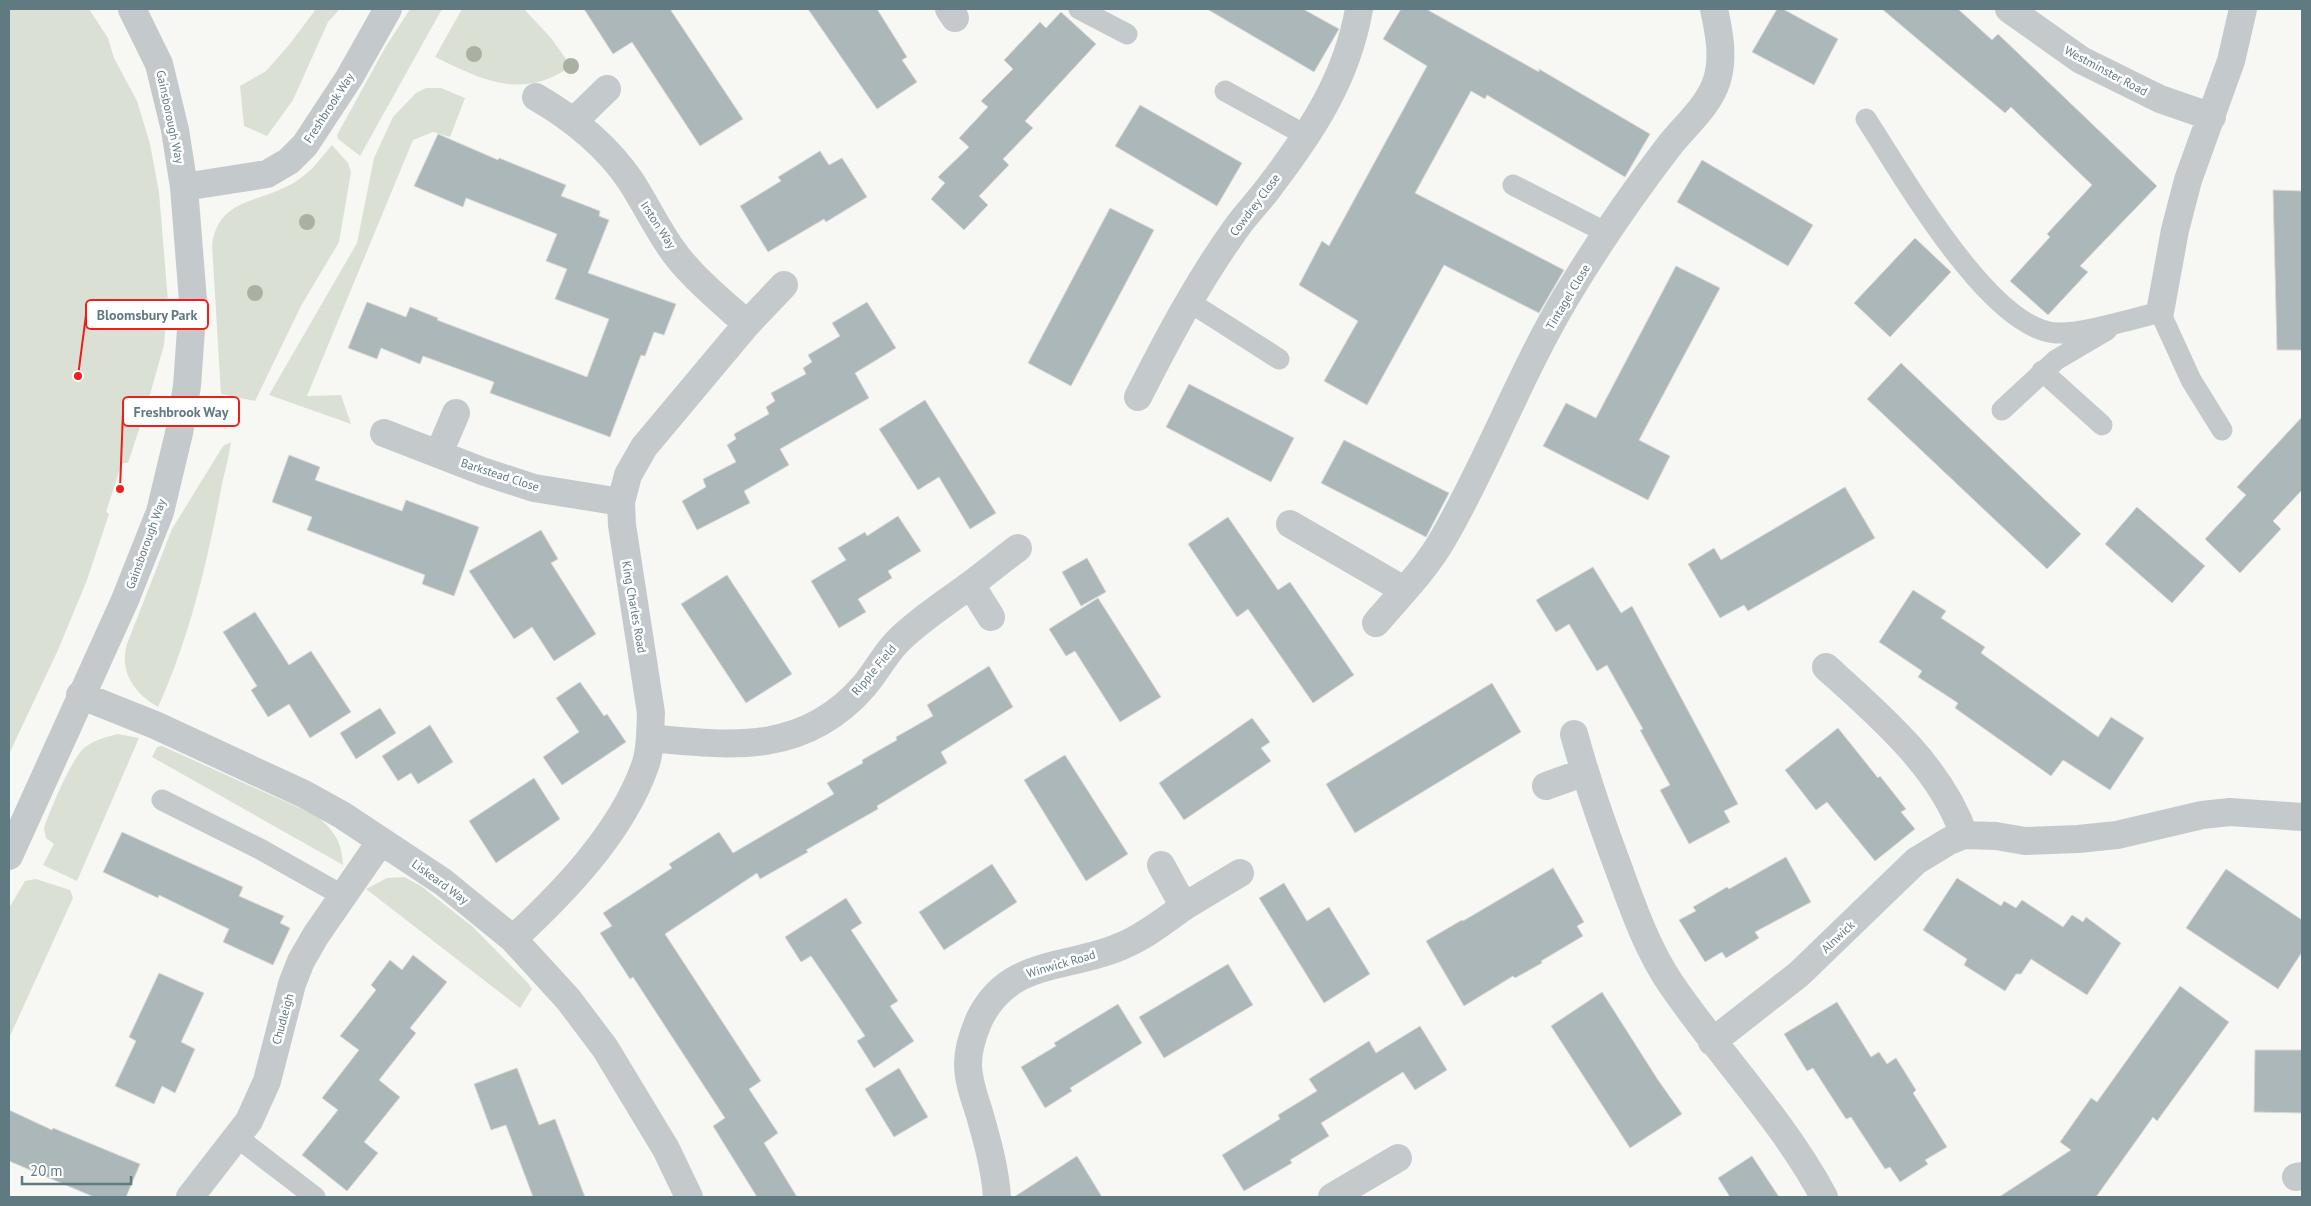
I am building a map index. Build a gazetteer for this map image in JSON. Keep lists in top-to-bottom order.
{
  "streets": {
    "street": [
      "Westminster Road",
      "Freshbrook Way",
      "Gainsborough Way",
      "Cowdrey Close",
      "Irston Way",
      "Tintagel Close",
      "Barkstead Close",
      "King Charles Road",
      "Ripple Field",
      "Liskeard Way",
      "Alnwick",
      "Winwick Road",
      "Chudleigh"
    ]
  },
  "crossings": [
    ["Freshbrook Way", "Gainsborough Way"],
    ["Gainsborough Way", "Liskeard Way"],
    ["Irston Way", "King Charles Road"],
    ["Barkstead Close", "King Charles Road"],
    ["King Charles Road", "Ripple Field"],
    ["King Charles Road", "Liskeard Way"],
    ["Liskeard Way", "Chudleigh"]
  ],
  "places": ["Bloomsbury Park", "Freshbrook Way"],
  "scale_bar": "20 m"
}
